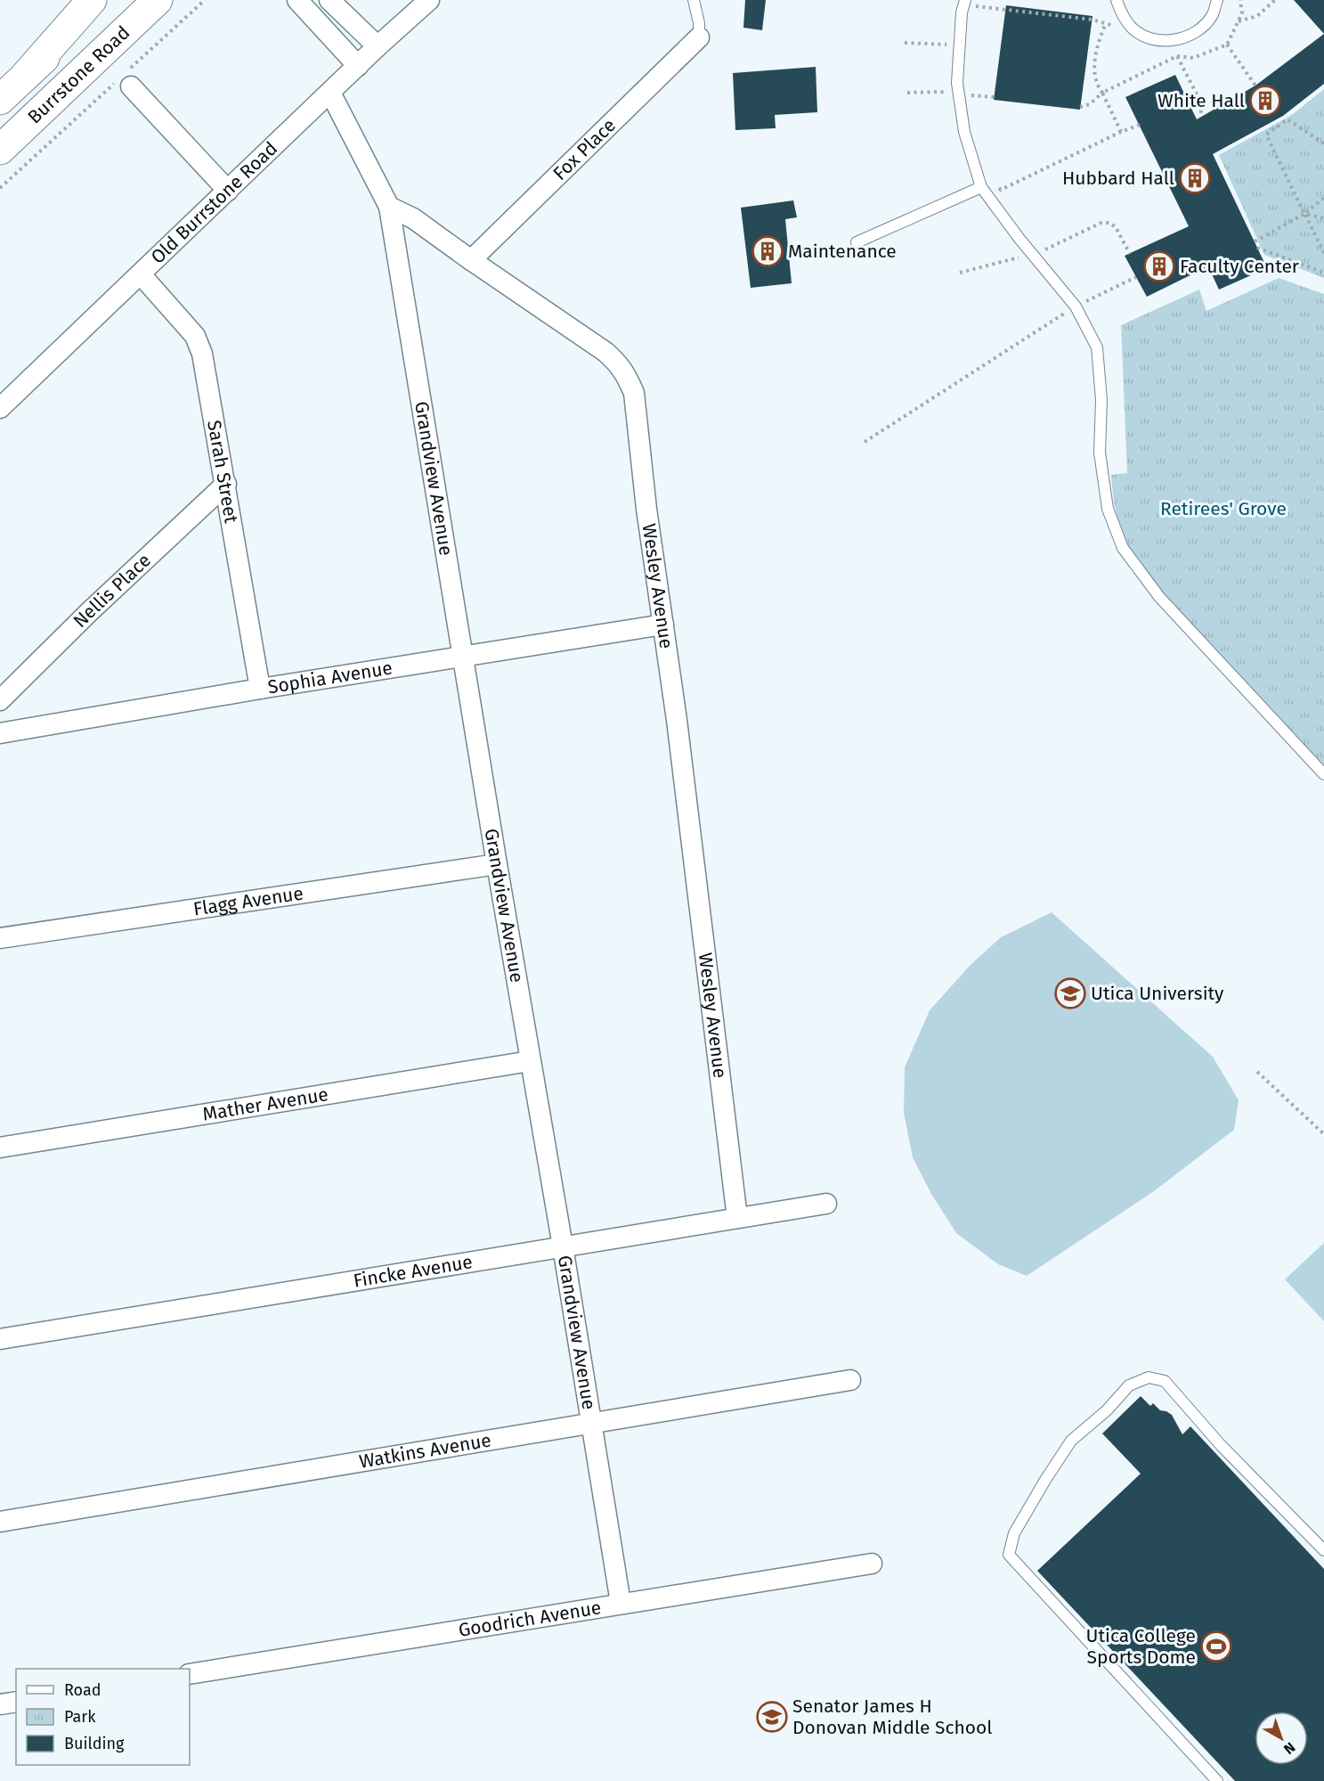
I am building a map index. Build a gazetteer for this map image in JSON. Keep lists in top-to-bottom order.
{
  "streets": {
    "main road": ["Burrstone Road"],
    "street": [
      "Fox Place",
      "Old Burrstone Road",
      "Sarah Street",
      "Grandview Avenue",
      "Wesley Avenue",
      "Nellis Place",
      "Sophia Avenue",
      "Flagg Avenue",
      "Mather Avenue",
      "Fincke Avenue",
      "Watkins Avenue",
      "Goodrich Avenue"
    ]
  },
  "crossings": [
    ["Fox Place", "Wesley Avenue"],
    ["Old Burrstone Road", "Sarah Street"],
    ["Sarah Street", "Nellis Place"],
    ["Sarah Street", "Sophia Avenue"],
    ["Grandview Avenue", "Wesley Avenue"],
    ["Grandview Avenue", "Sophia Avenue"],
    ["Grandview Avenue", "Flagg Avenue"],
    ["Grandview Avenue", "Mather Avenue"],
    ["Grandview Avenue", "Fincke Avenue"],
    ["Grandview Avenue", "Watkins Avenue"],
    ["Grandview Avenue", "Goodrich Avenue"],
    ["Wesley Avenue", "Sophia Avenue"],
    ["Wesley Avenue", "Fincke Avenue"]
  ],
  "parks": ["Retirees' Grove"],
  "places": {
    "building": [
      "White Hall",
      "Hubbard Hall",
      "Maintenance",
      "Faculty Center"
    ],
    "school or university": ["Utica University", "Senator James H Donovan Middle School"],
    "sports": ["Utica College Sports Dome"]
  },
  "legend": ["Road", "Park", "Building"],
  "north": "bottom right"
}
